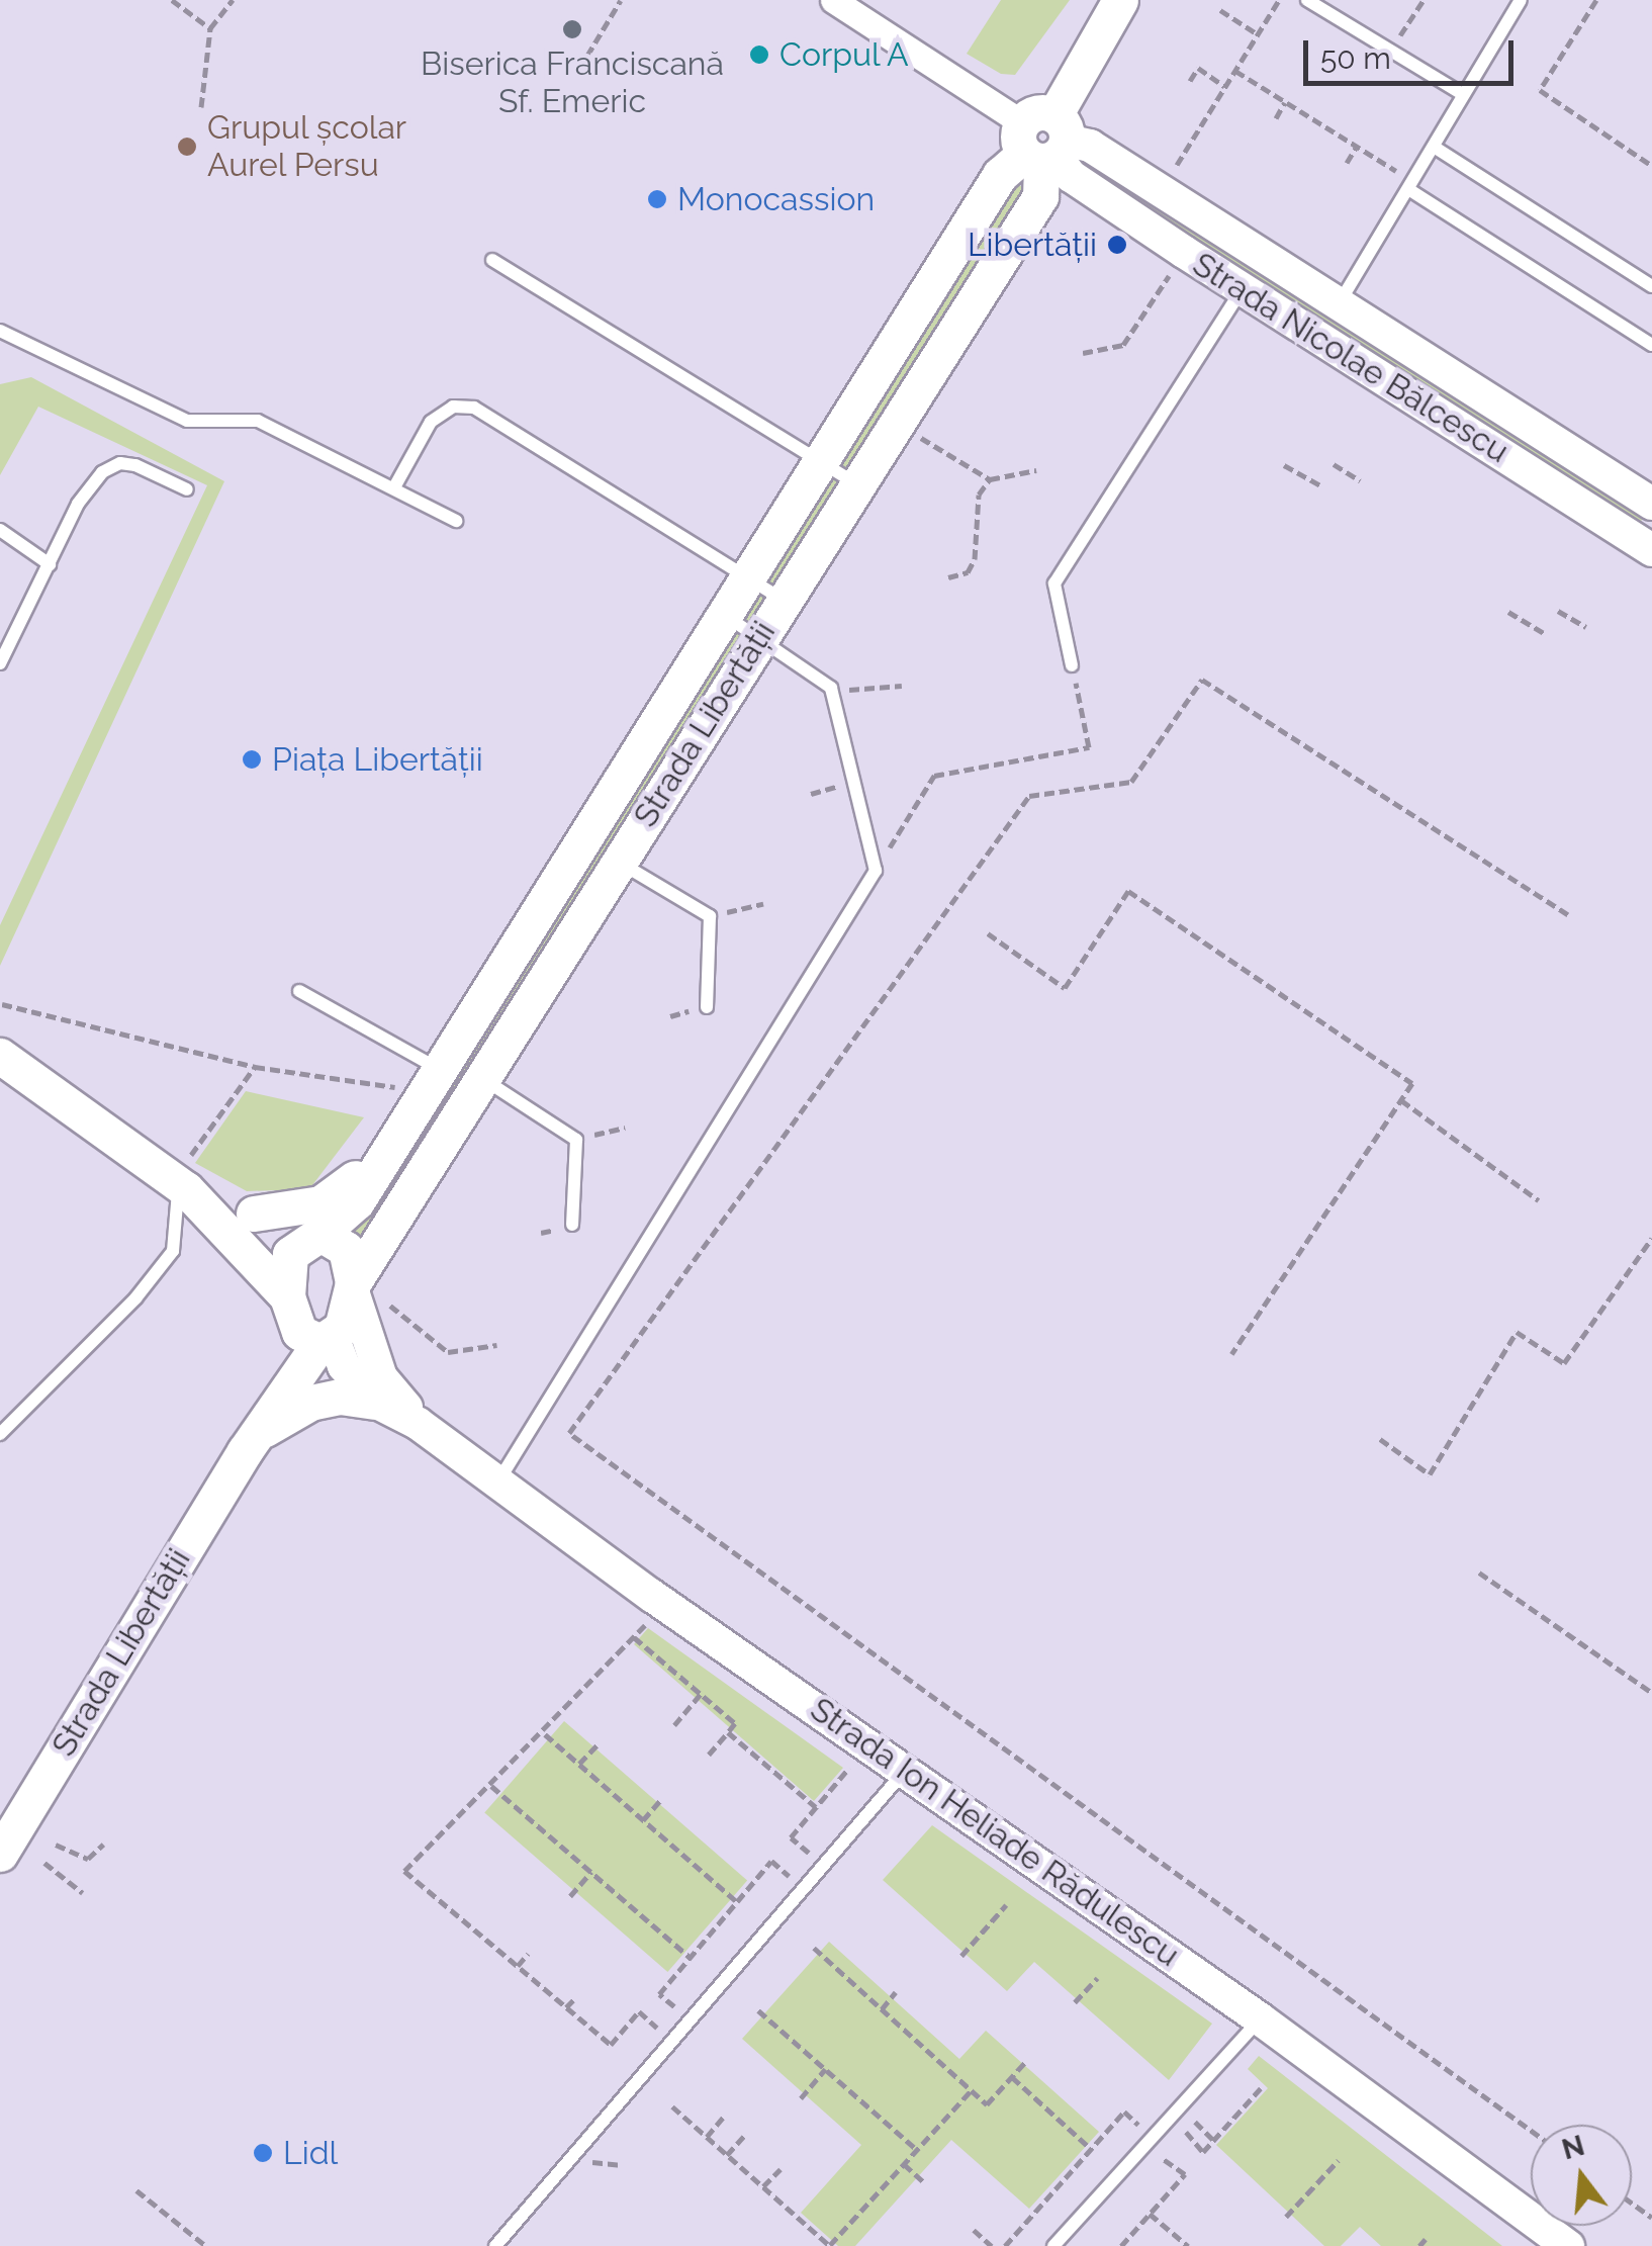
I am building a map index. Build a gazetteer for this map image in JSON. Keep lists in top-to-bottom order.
{
  "streets": {
    "main road": ["Strada Libertății"],
    "street": ["Strada Nicolae Bălcescu", "Strada Ion Heliade Rădulescu"]
  },
  "crossings": [
    ["Strada Nicolae Bălcescu", "Strada Libertății"],
    ["Strada Libertății", "Strada Ion Heliade Rădulescu"]
  ],
  "places": [
    "Biserica Franciscană Sf. Emeric",
    "Corpul A",
    "Grupul școlar Aurel Persu",
    "Monocassion",
    "Libertății",
    "Piața Libertății",
    "Lidl"
  ],
  "scale_bar": "50 m",
  "north": "top"
}
